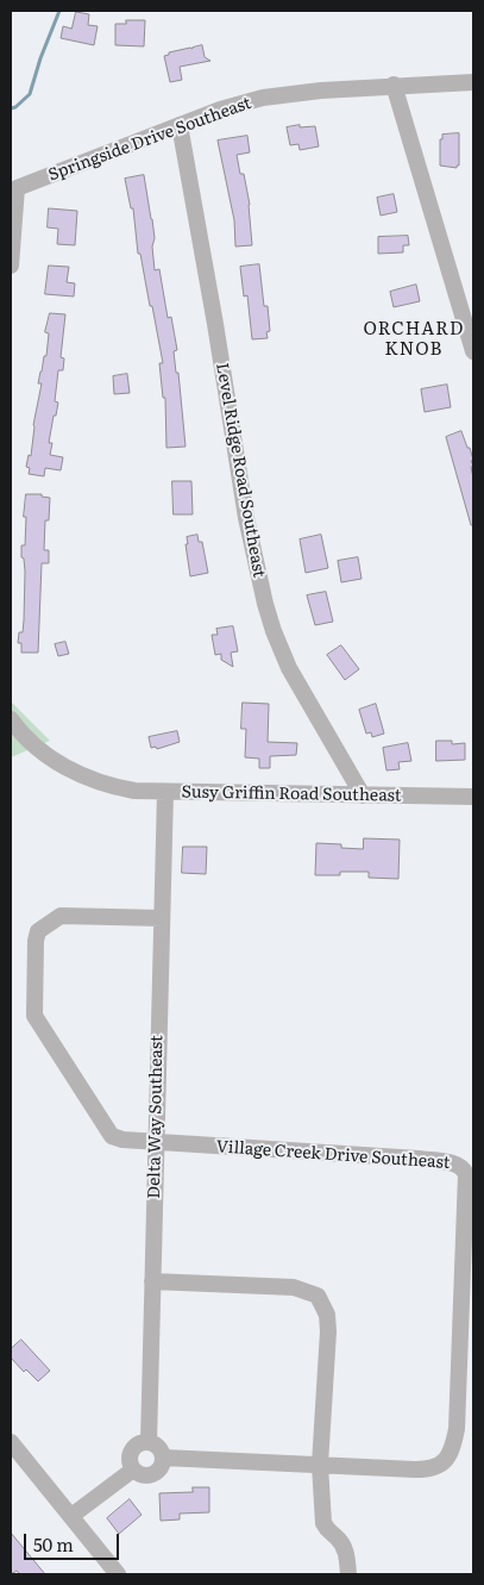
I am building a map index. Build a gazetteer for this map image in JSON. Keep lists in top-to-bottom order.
{
  "streets": {
    "street": [
      "Springside Drive Southeast",
      "Level Ridge Road Southeast",
      "Susy Griffin Road Southeast",
      "Delta Way Southeast",
      "Village Creek Drive Southeast"
    ]
  },
  "crossings": [
    ["Springside Drive Southeast", "Level Ridge Road Southeast"],
    ["Level Ridge Road Southeast", "Susy Griffin Road Southeast"],
    ["Susy Griffin Road Southeast", "Delta Way Southeast"],
    ["Delta Way Southeast", "Village Creek Drive Southeast"]
  ],
  "districts": ["ORCHARD KNOB"],
  "scale_bar": "50 m"
}
